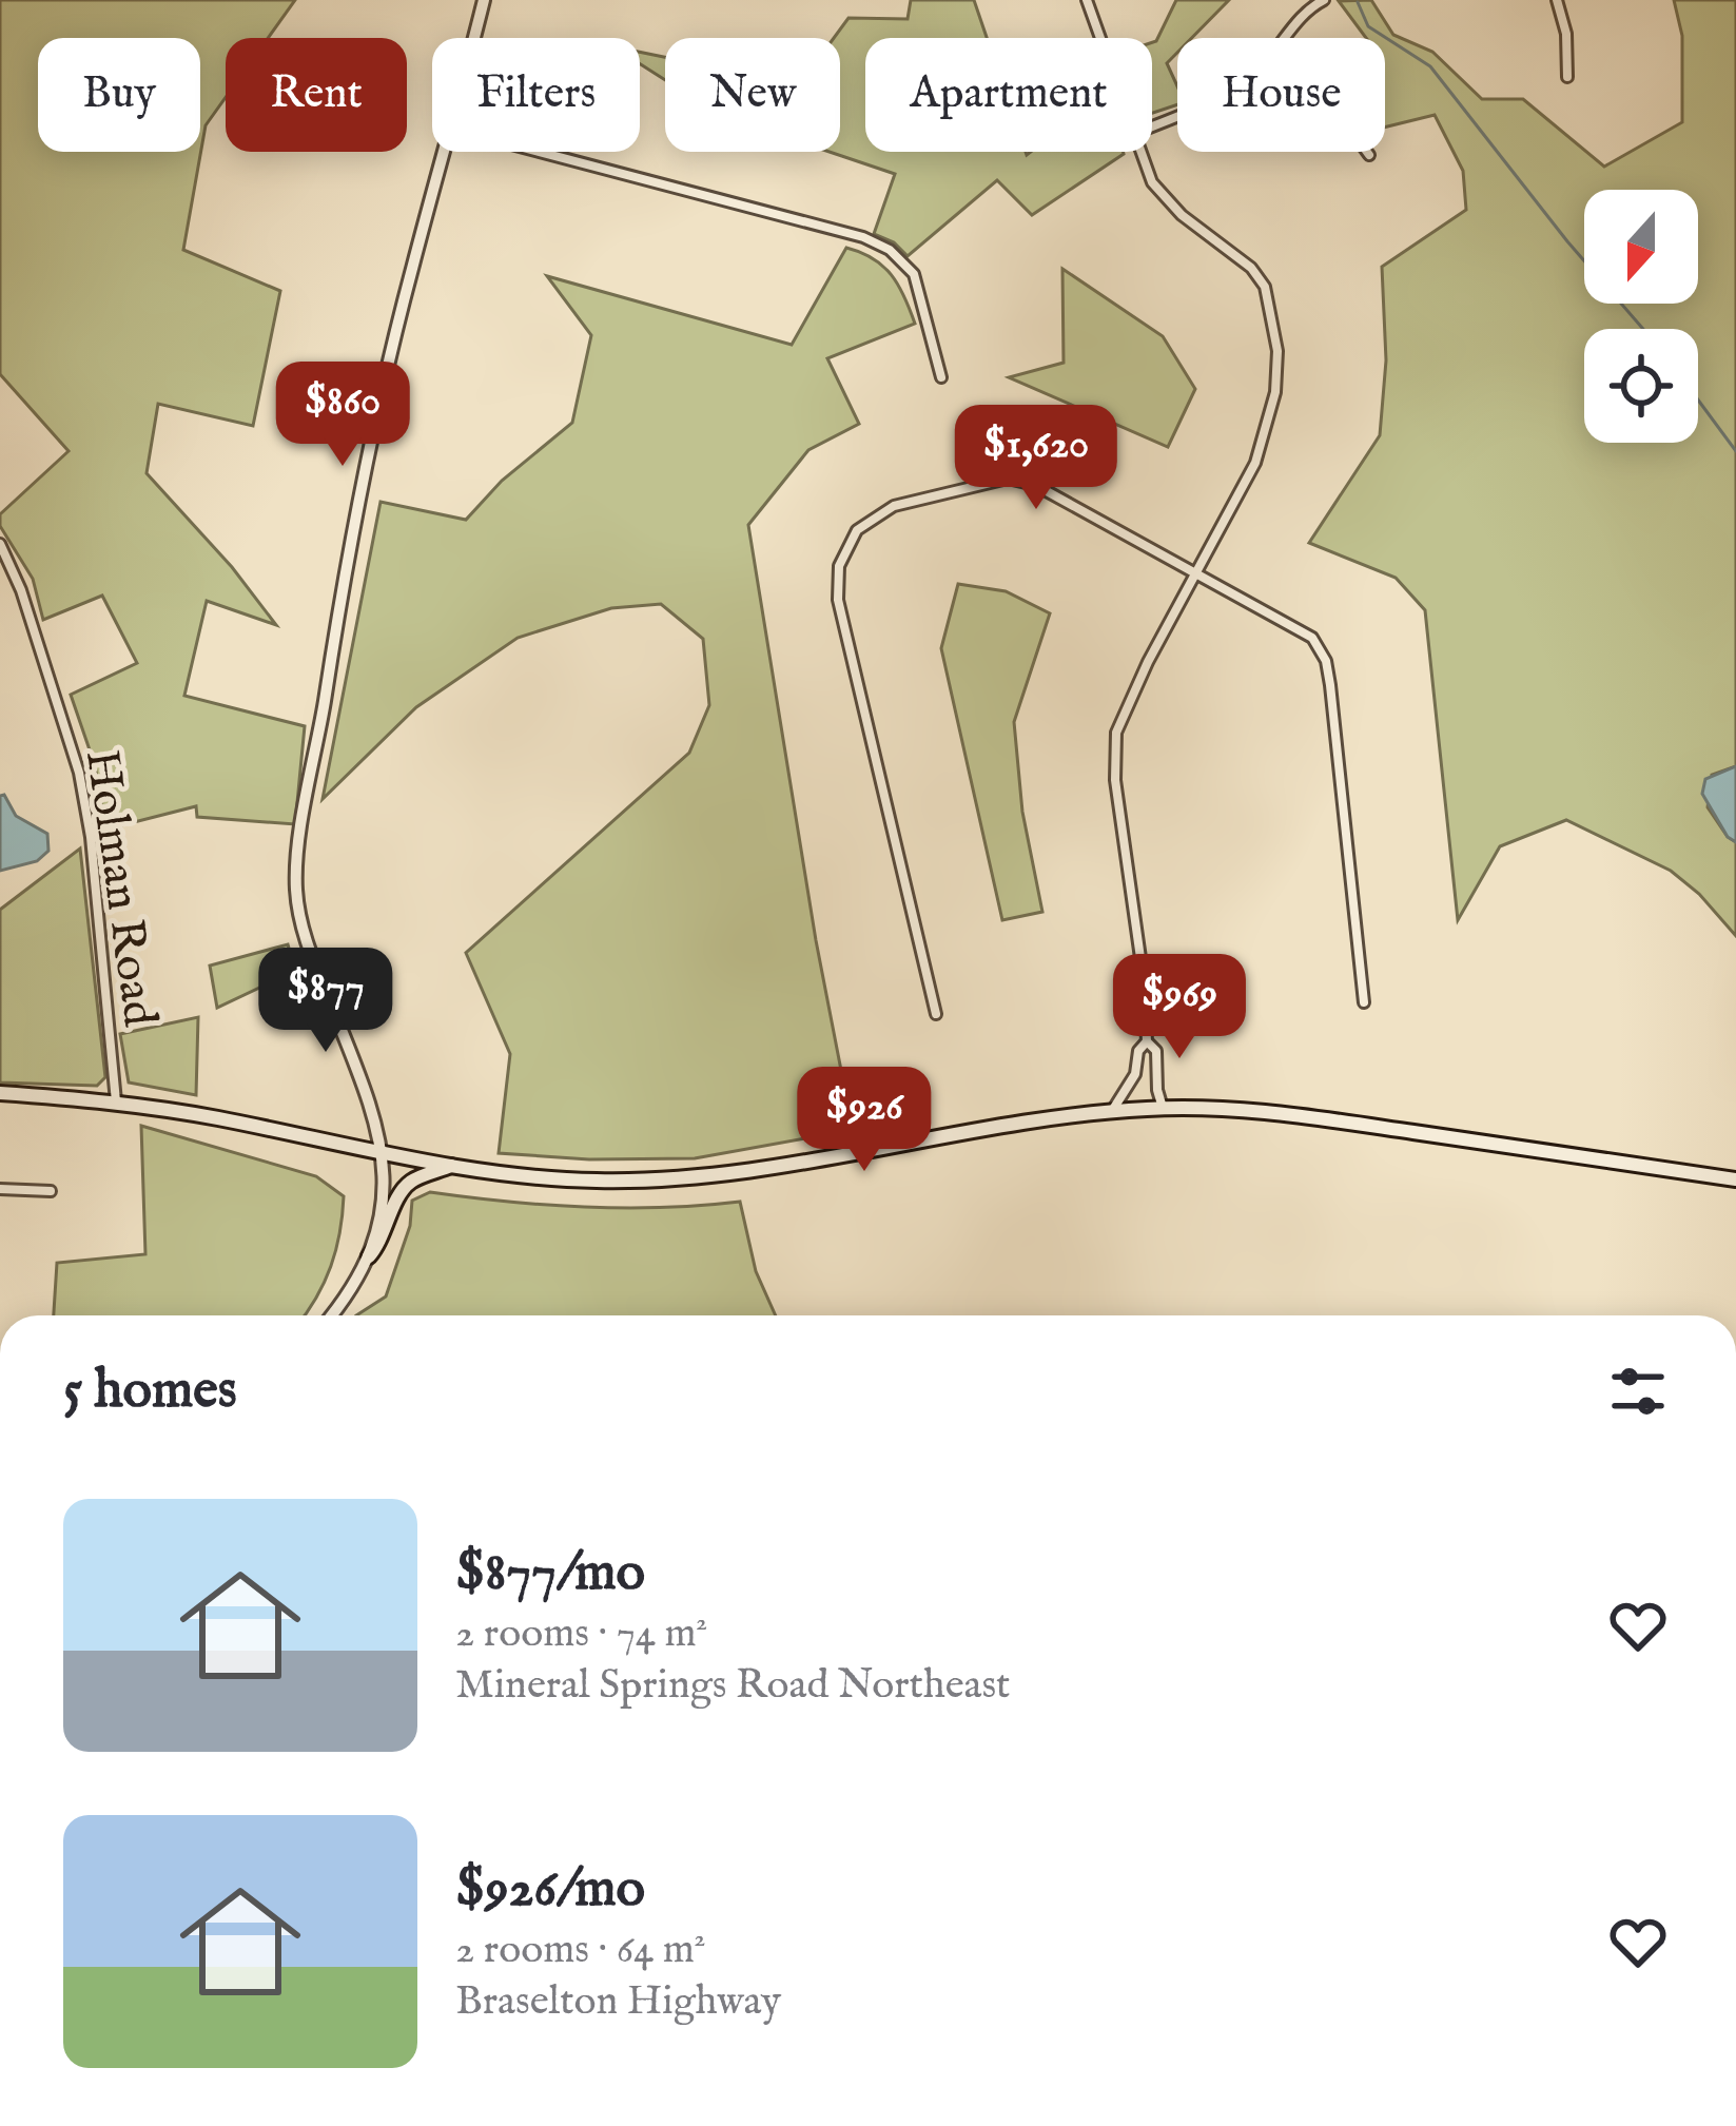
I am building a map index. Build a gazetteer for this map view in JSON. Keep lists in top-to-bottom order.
{
  "streets": {
    "street": ["Holman Road"]
  },
  "north": "bottom",
  "page": {
    "chip": [
      "Buy",
      "Rent",
      "Filters",
      "New",
      "Apartment",
      "House"
    ],
    "price": [
      "$860",
      "$1,620",
      "$877",
      "$969",
      "$926"
    ],
    "heading": "5 homes",
    "list": [
      {
        "name": "$877/mo",
        "note": "2 rooms · 74 m² · Mineral Springs Road Northeast"
      },
      {
        "name": "$926/mo",
        "note": "2 rooms · 64 m² · Braselton Highway"
      }
    ]
  }
}
